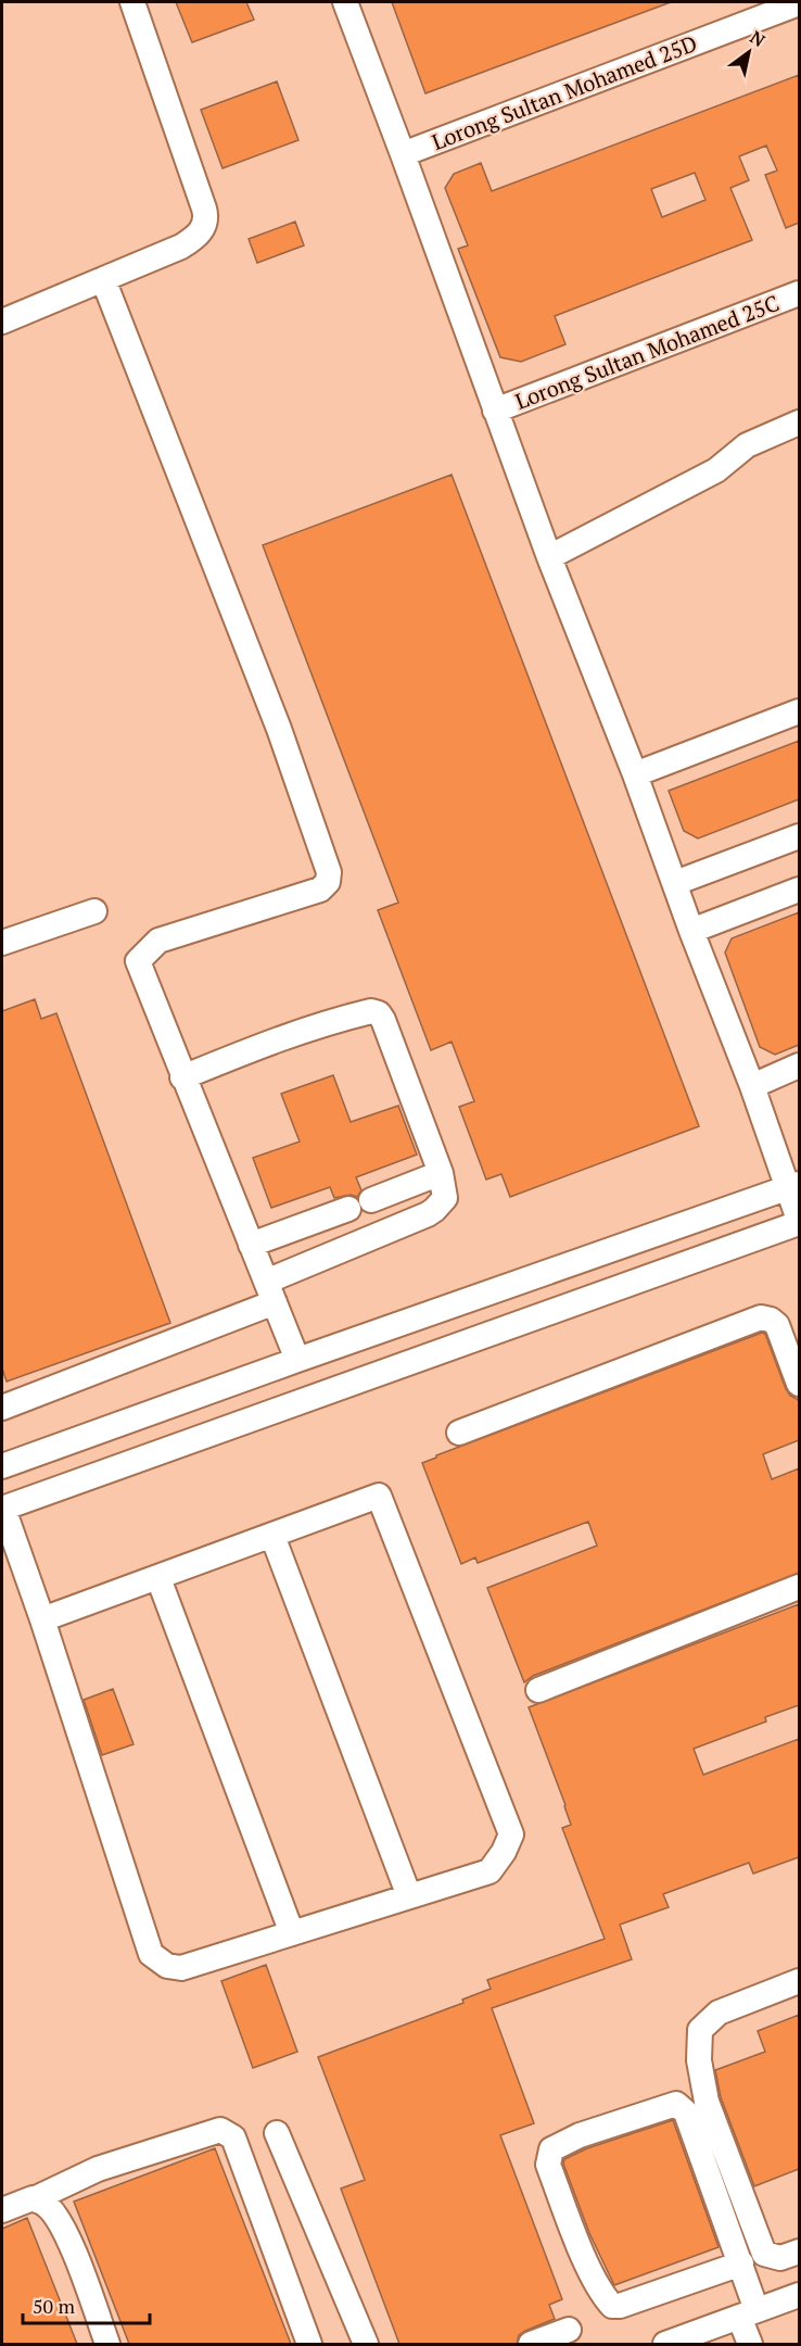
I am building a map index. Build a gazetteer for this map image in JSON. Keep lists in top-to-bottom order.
{
  "streets": {
    "street": ["Lorong Sultan Mohamed 25D", "Lorong Sultan Mohamed 25C"]
  },
  "scale_bar": "50 m",
  "north": "top right"
}
